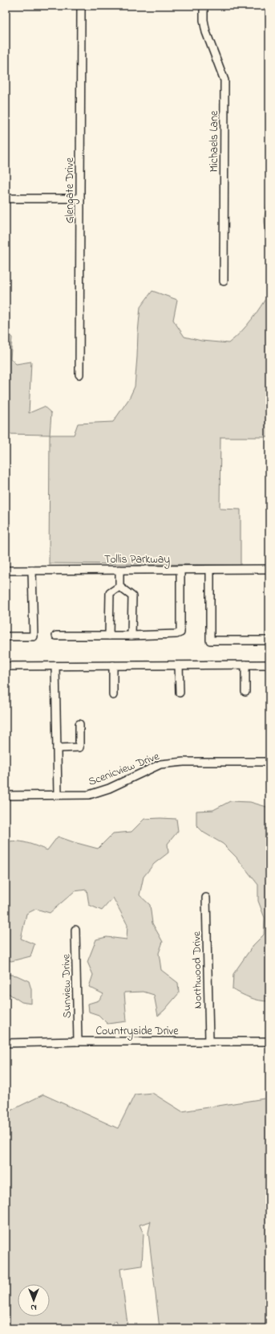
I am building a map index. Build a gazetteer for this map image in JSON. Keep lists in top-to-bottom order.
{
  "streets": {
    "street": [
      "Michaels Lane",
      "Glengate Drive",
      "Tollis Parkway",
      "Scenicview Drive",
      "Northwood Drive",
      "Sunview Drive",
      "Countryside Drive"
    ]
  },
  "crossings": [
    ["Northwood Drive", "Countryside Drive"],
    ["Sunview Drive", "Countryside Drive"]
  ],
  "north": "bottom"
}
